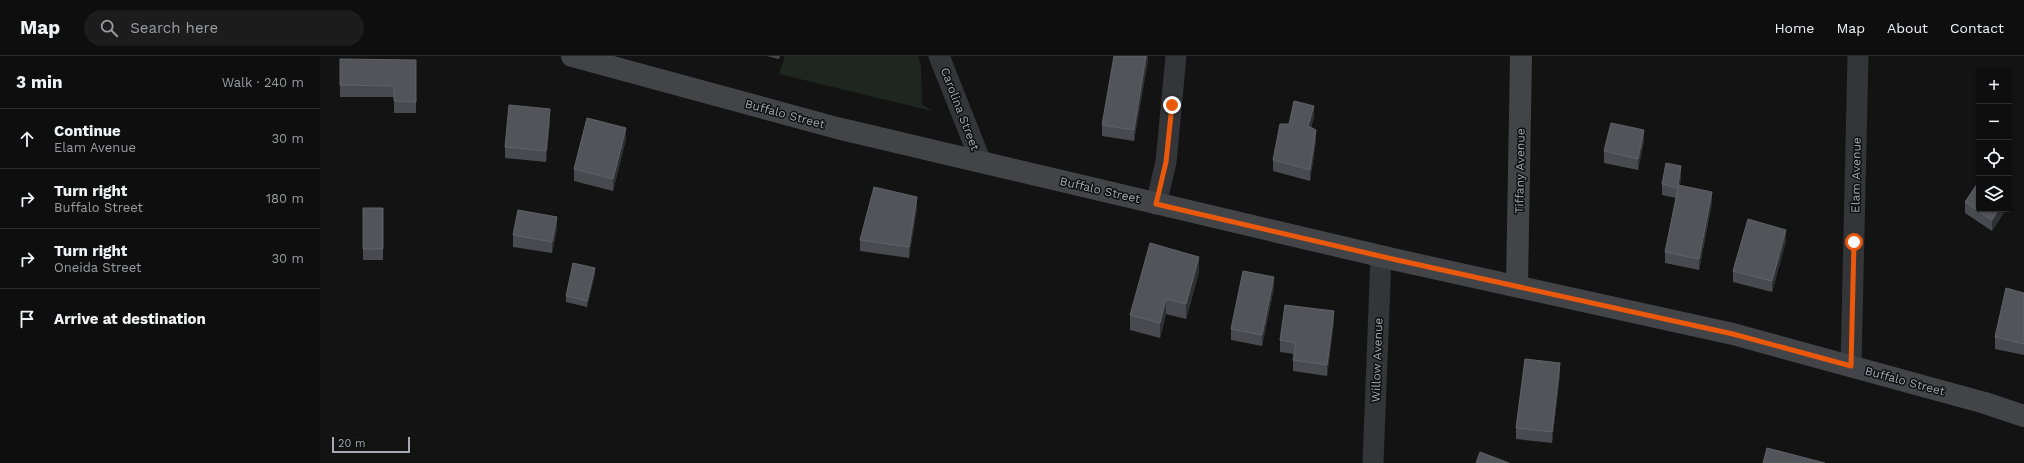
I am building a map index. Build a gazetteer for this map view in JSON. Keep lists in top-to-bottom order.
{
  "streets": {
    "street": [
      "Carolina Street",
      "Buffalo Street",
      "Tiffany Avenue",
      "Elam Avenue",
      "Willow Avenue"
    ]
  },
  "crossings": [
    ["Carolina Street", "Buffalo Street"],
    ["Buffalo Street", "Tiffany Avenue"],
    ["Buffalo Street", "Elam Avenue"],
    ["Buffalo Street", "Willow Avenue"]
  ],
  "scale_bar": "20 m",
  "page": {
    "header": "Map",
    "search": "Search here",
    "nav": [
      "Home",
      "Map",
      "About",
      "Contact"
    ],
    "heading": ["3 min", "Walk · 240 m"],
    "map_buttons": ["+", "−"],
    "list": [
      ["Continue", "Elam Avenue", "30 m"],
      ["Turn right", "Buffalo Street", "180 m"],
      ["Turn right", "Oneida Street", "30 m"],
      "Arrive at destination"
    ],
    "scale": "20 m"
  }
}
